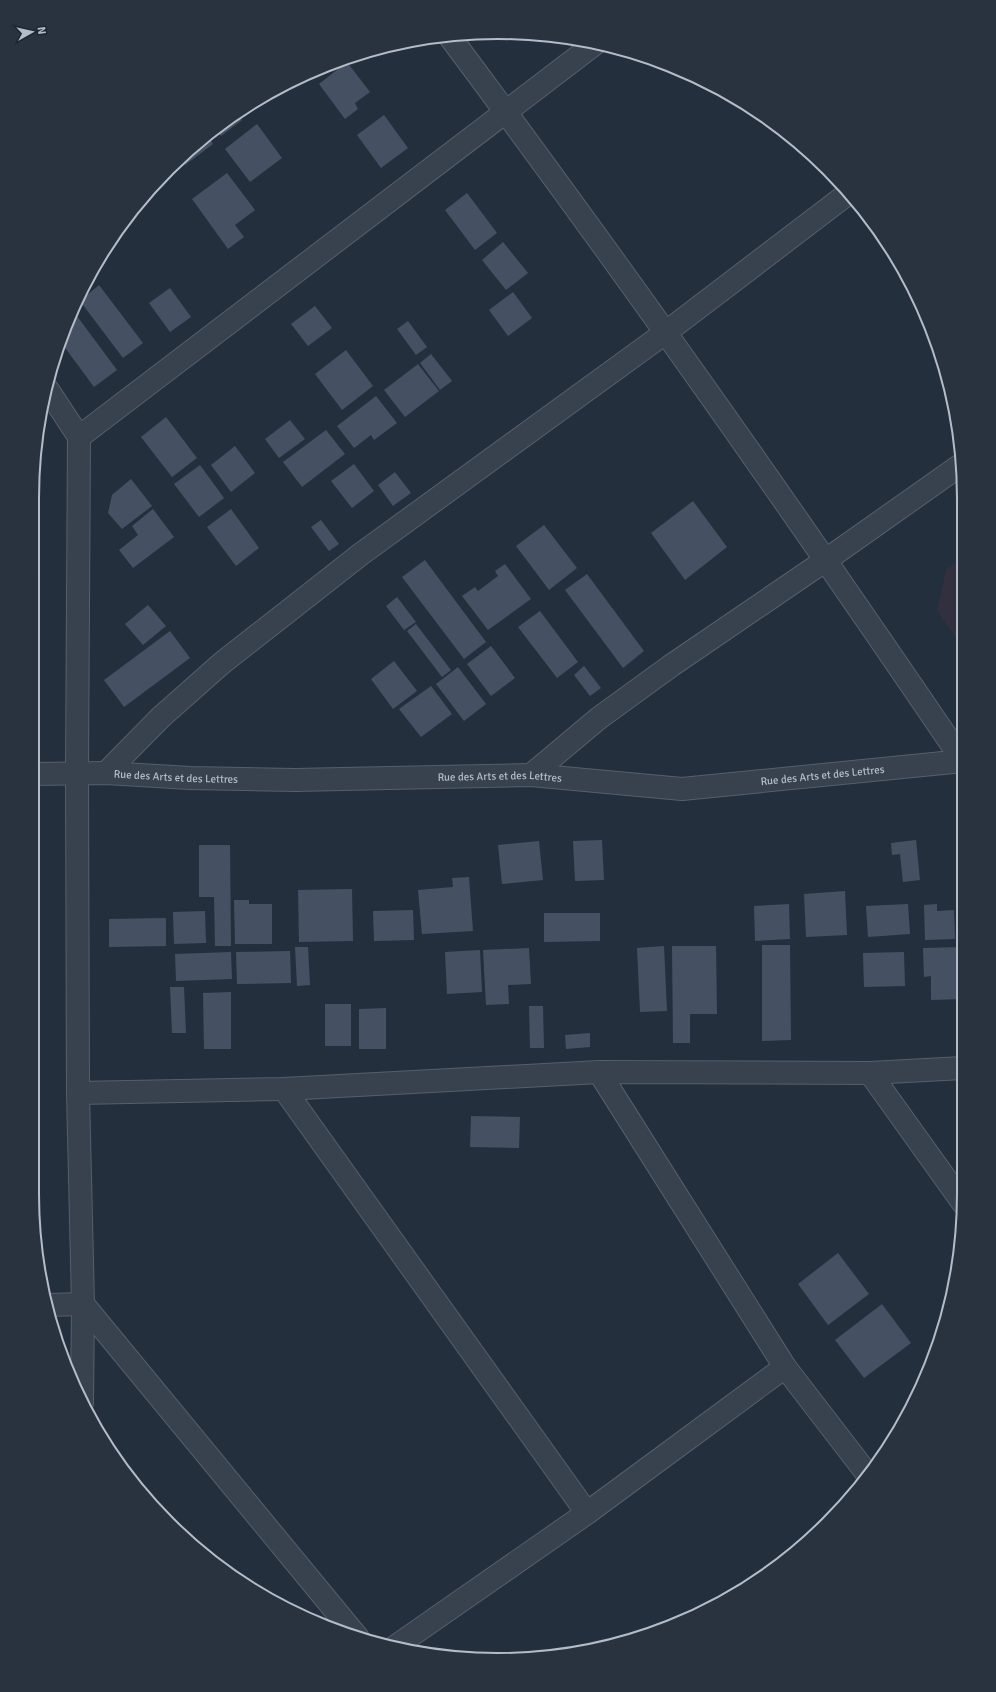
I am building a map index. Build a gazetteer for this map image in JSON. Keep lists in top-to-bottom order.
{
  "streets": {
    "street": ["Rue des Arts et des Lettres"]
  },
  "north": "right"
}
